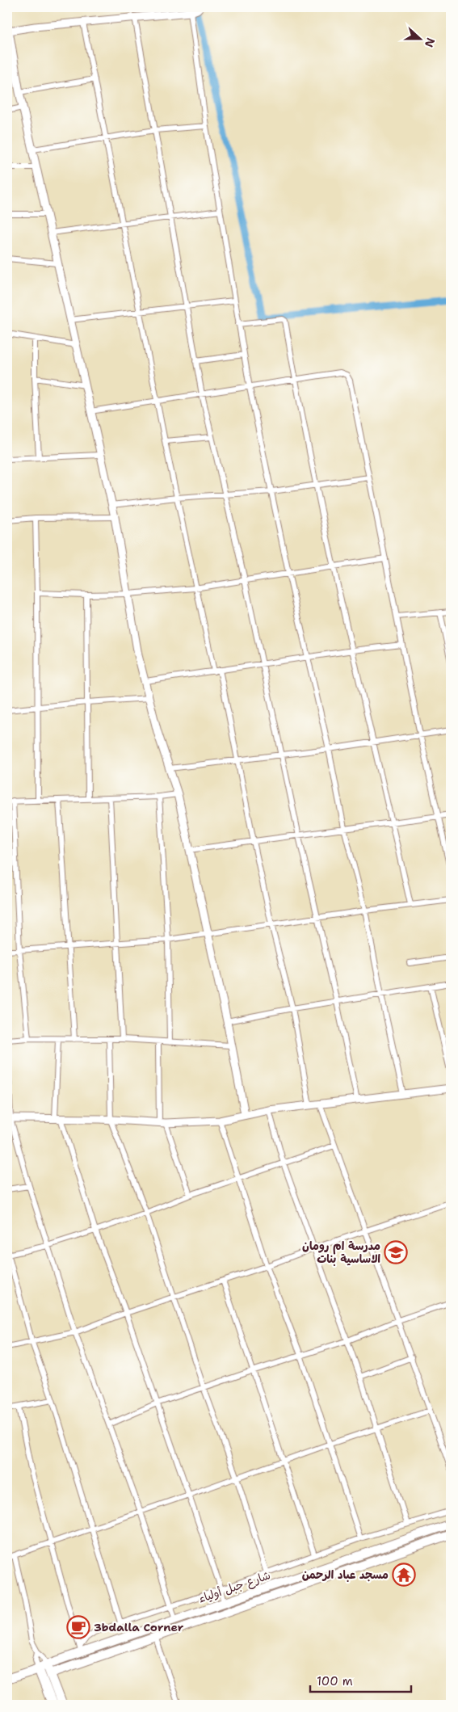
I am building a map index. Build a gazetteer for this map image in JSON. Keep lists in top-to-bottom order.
{
  "streets": {
    "main road": ["شارع جبل أولياء"]
  },
  "places": {
    "school or university": ["مدرسة ام رومان الاساسية بنات"],
    "temple": ["مسجد عباد الرحمن"],
    "cafe": ["3bdalla Corner"]
  },
  "scale_bar": "100 m",
  "north": "right"
}
